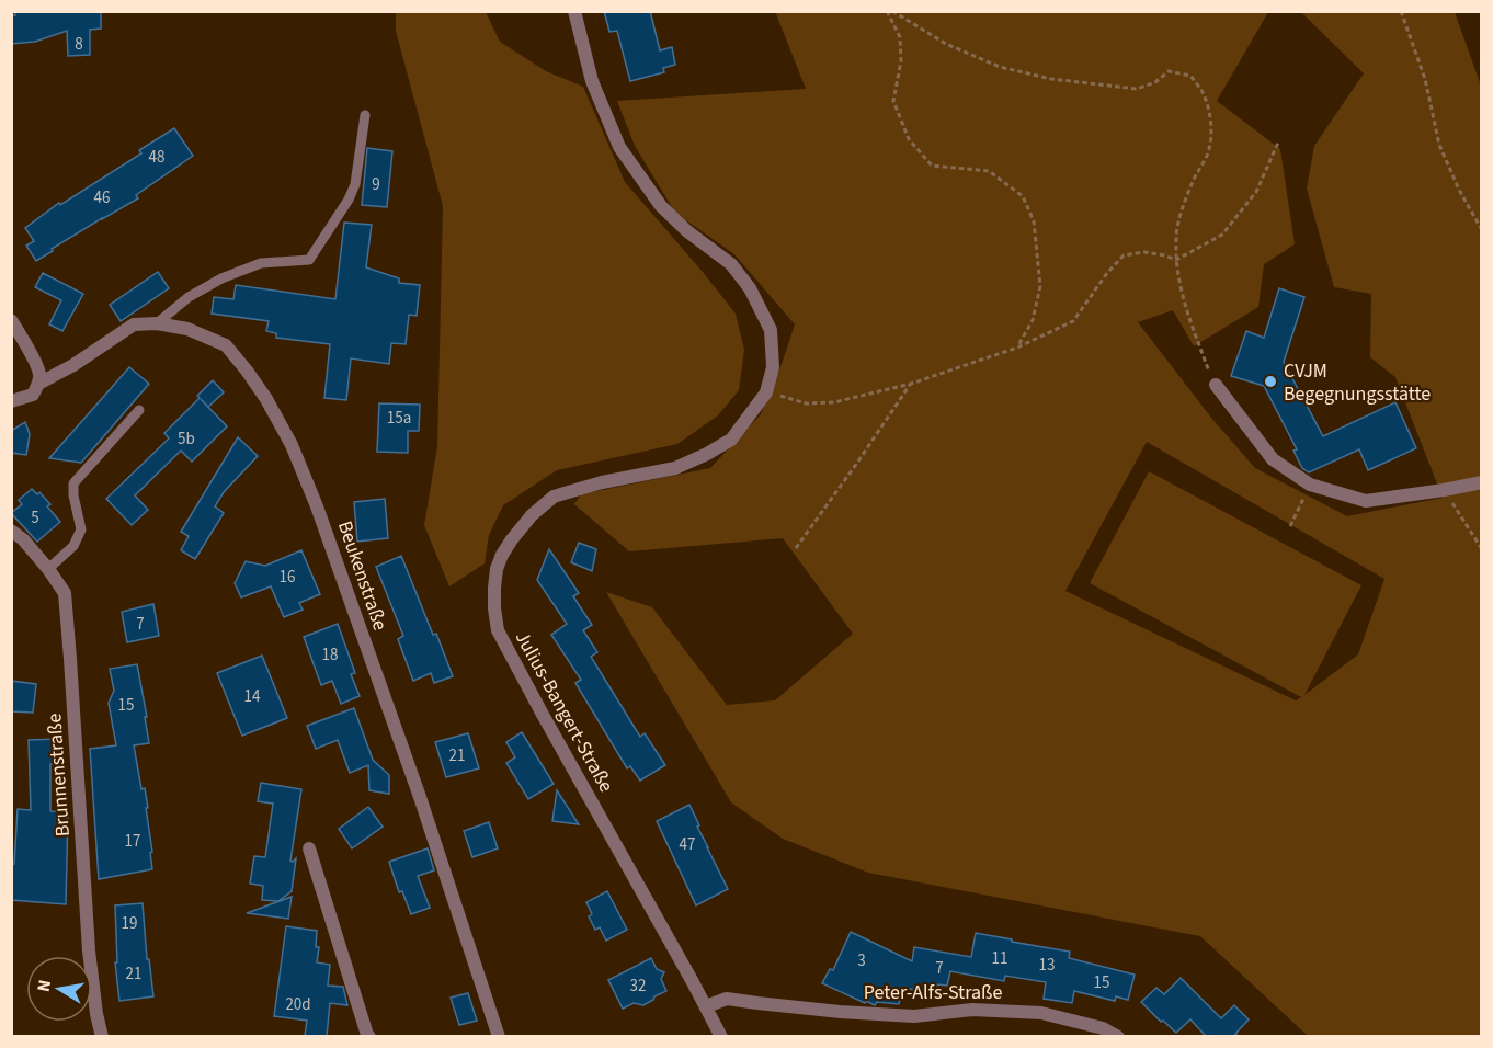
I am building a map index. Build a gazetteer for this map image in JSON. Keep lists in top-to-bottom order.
{
  "streets": {
    "street": [
      "Beukenstraße",
      "Julius-Bangert-Straße",
      "Brunnenstraße",
      "Peter-Alfs-Straße"
    ]
  },
  "crossings": [
    ["Julius-Bangert-Straße", "Peter-Alfs-Straße"]
  ],
  "places": ["CVJM Begegnungsstätte"],
  "house_numbers": [
    "8",
    "48",
    "9",
    "46",
    "15a",
    "5b",
    "5",
    "16",
    "7",
    "18",
    "14",
    "15",
    "21",
    "17",
    "47",
    "19",
    "11",
    "3",
    "13",
    "7",
    "21",
    "15",
    "32",
    "20d"
  ],
  "north": "left"
}
